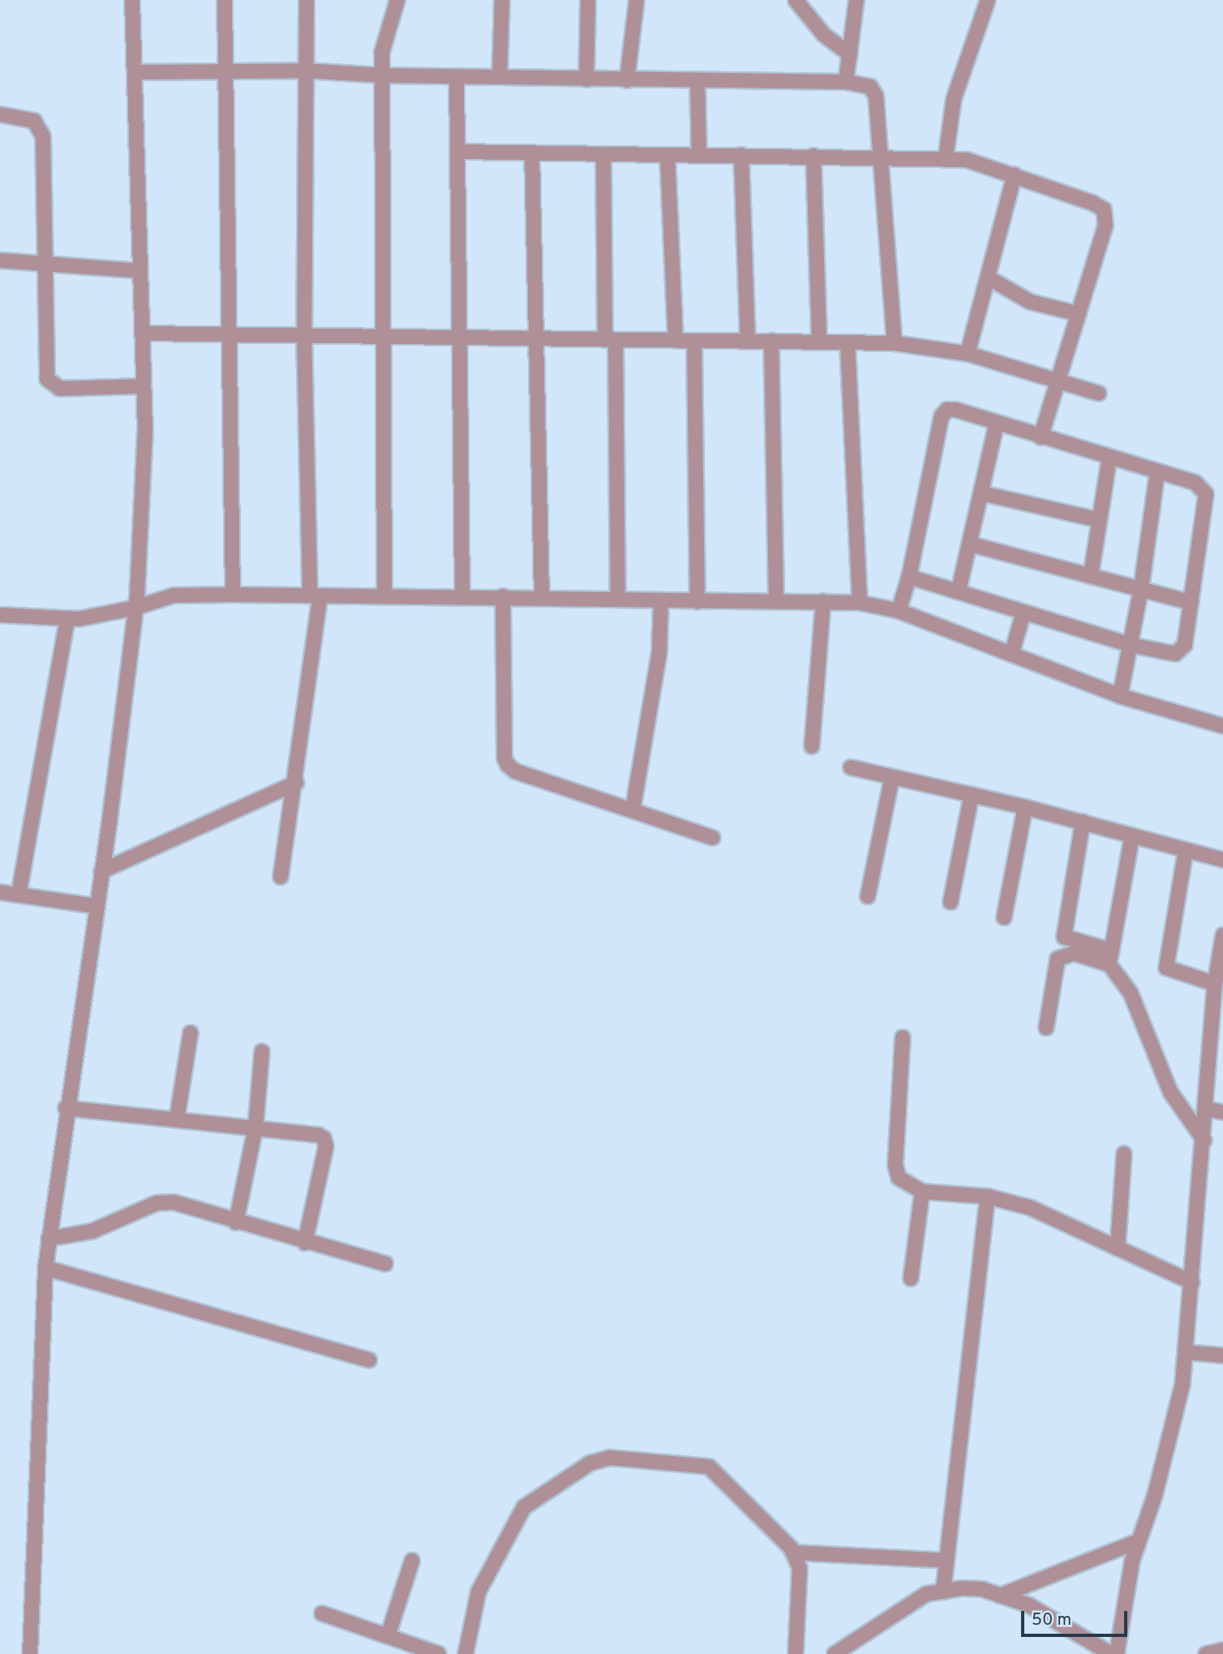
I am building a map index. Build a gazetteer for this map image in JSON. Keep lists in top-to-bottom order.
{
  "scale_bar": "50 m"
}
